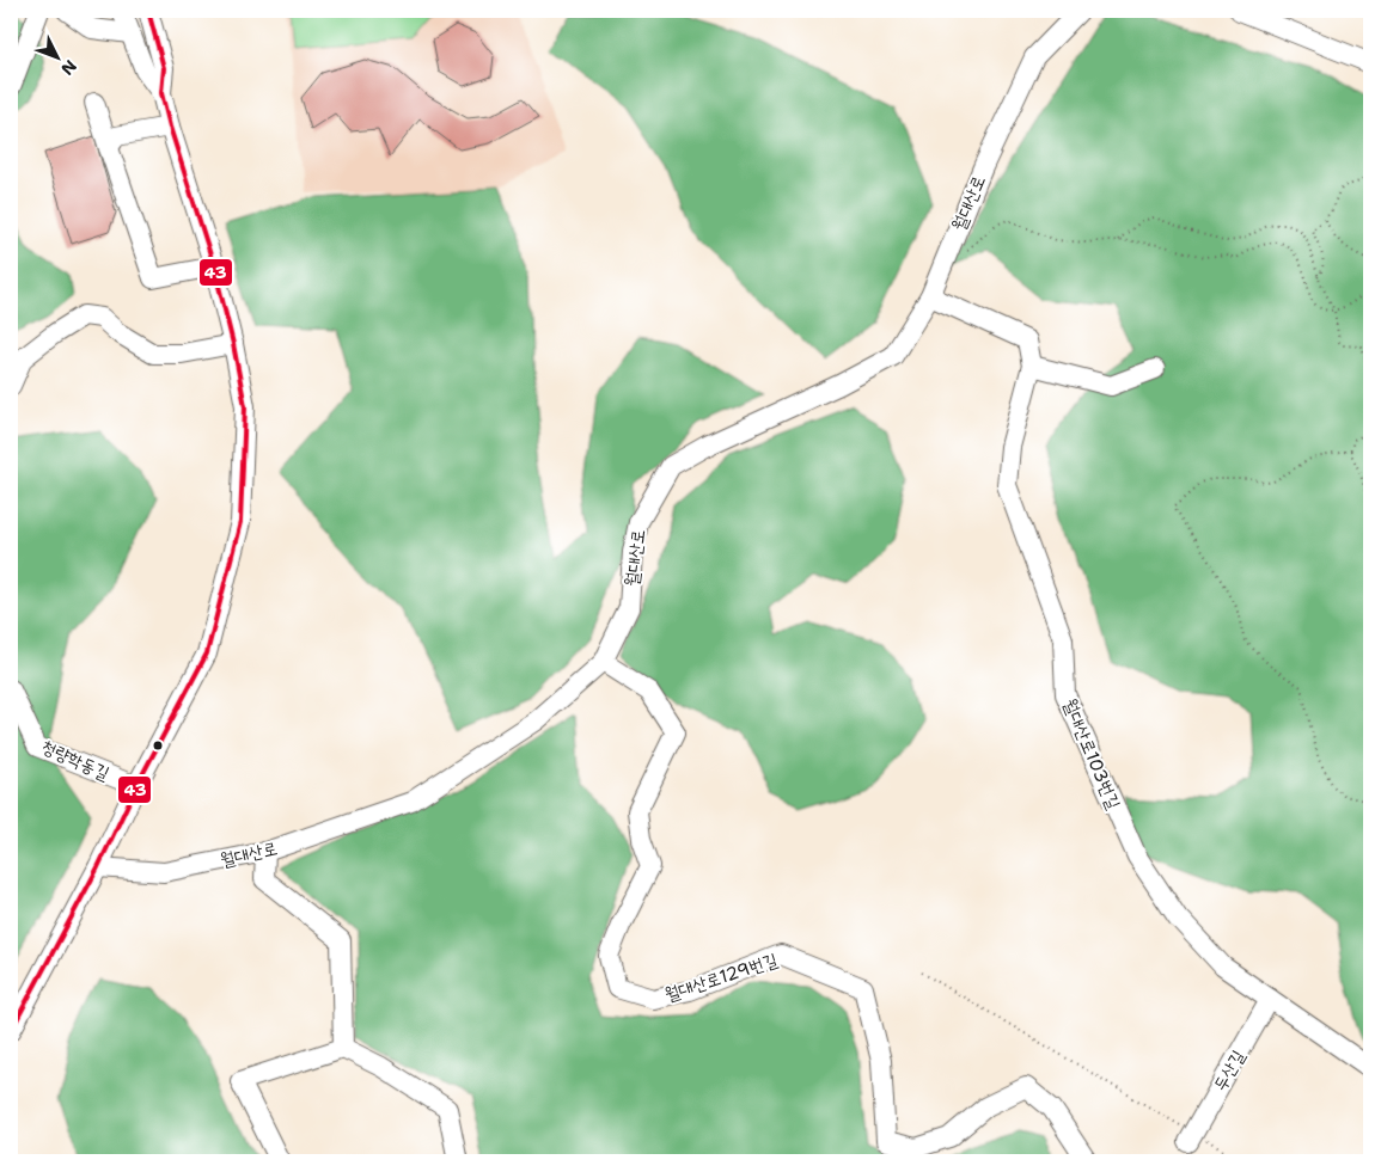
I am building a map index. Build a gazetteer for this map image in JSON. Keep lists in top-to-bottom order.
{
  "streets": {
    "street": [
      "월대산로",
      "월대산로103번길",
      "청량학동길",
      "월대산로129번길",
      "두산길"
    ]
  },
  "crossings": [
    ["월대산로", "월대산로129번길"],
    ["월대산로103번길", "두산길"]
  ],
  "lines": ["transit line 43"],
  "north": "bottom right"
}
